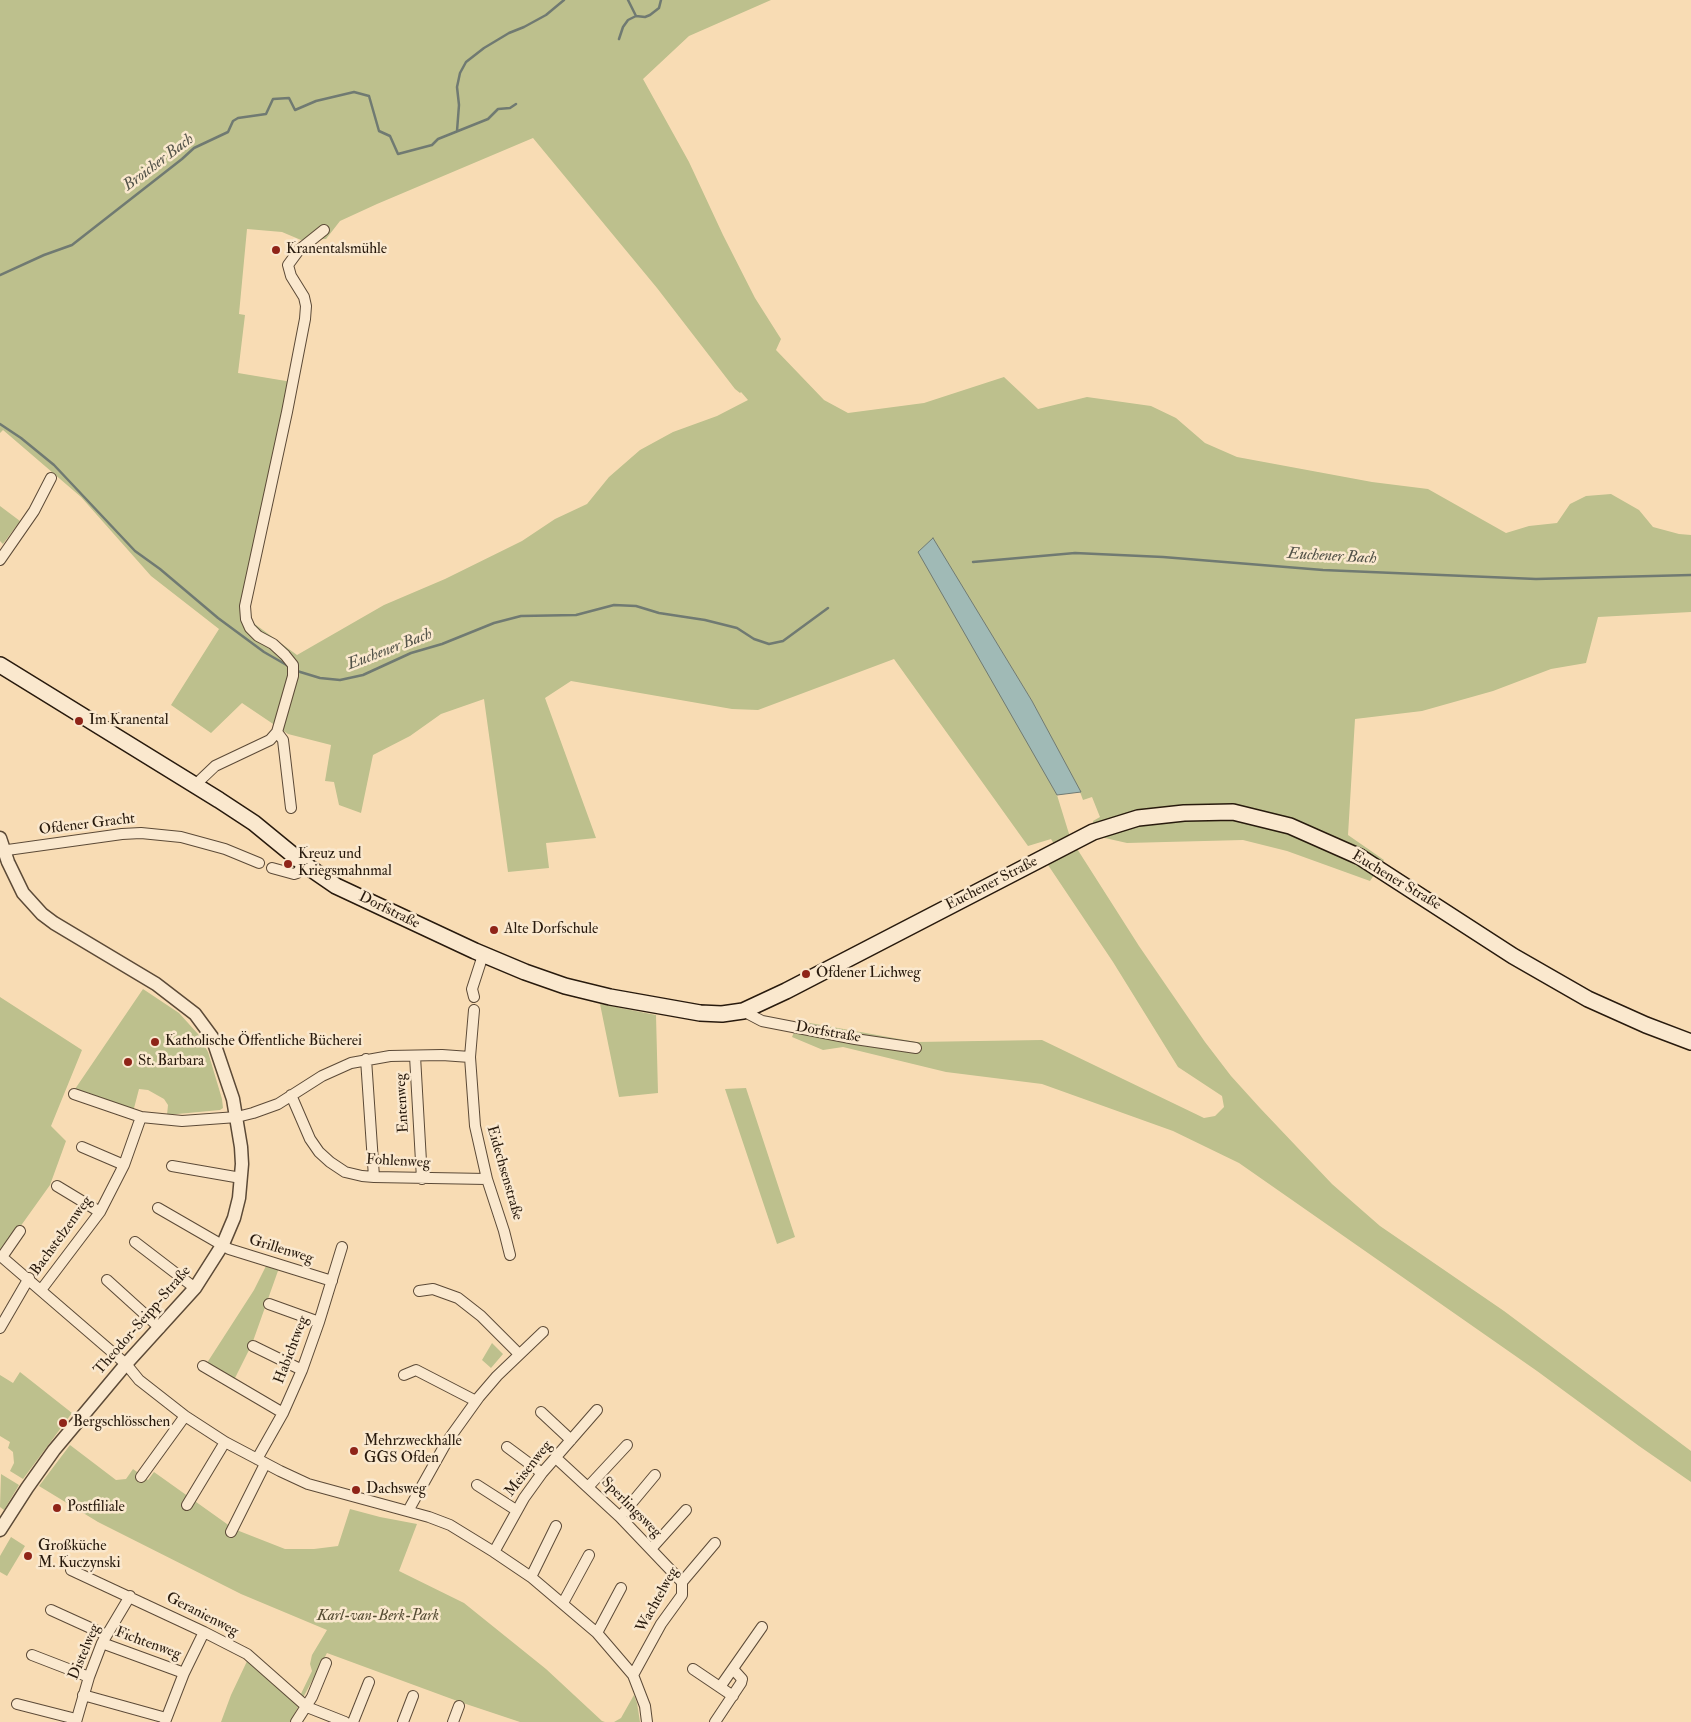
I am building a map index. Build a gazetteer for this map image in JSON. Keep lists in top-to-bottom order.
{
  "streets": {
    "main road": ["Euchener Straße", "Dorfstraße"],
    "street": [
      "Ofdener Gracht",
      "Entenweg",
      "Fohlenweg",
      "Eidechsenstraße",
      "Bachstelzenweg",
      "Grillenweg",
      "Theodor-Seipp-Straße",
      "Habichtweg",
      "Meisenweg",
      "Sperlingsweg",
      "Wachtelweg",
      "Geranienweg",
      "Fichtenweg",
      "Distelweg"
    ]
  },
  "crossings": [
    ["Ofdener Gracht", "Theodor-Seipp-Straße"],
    ["Euchener Straße", "Dorfstraße"],
    ["Entenweg", "Fohlenweg"],
    ["Entenweg", "Eidechsenstraße"],
    ["Entenweg", "Bachstelzenweg"],
    ["Entenweg", "Theodor-Seipp-Straße"],
    ["Fohlenweg", "Eidechsenstraße"],
    ["Grillenweg", "Theodor-Seipp-Straße"],
    ["Grillenweg", "Habichtweg"],
    ["Meisenweg", "Sperlingsweg"],
    ["Sperlingsweg", "Wachtelweg"],
    ["Geranienweg", "Distelweg"],
    ["Fichtenweg", "Distelweg"]
  ],
  "water": ["Broicher Bach", "Euchener Bach"],
  "parks": ["Karl-van-Berk-Park"],
  "places": [
    "Kranentalsmühle",
    "Im Kranental",
    "Kreuz und Kriegsmahnmal",
    "Alte Dorfschule",
    "Ofdener Lichweg",
    "Katholische Öffentliche Bücherei",
    "St. Barbara",
    "Bergschlösschen",
    "Mehrzweckhalle GGS Ofden",
    "Dachsweg",
    "Postfiliale",
    "Großküche M. Kuczynski"
  ]
}
